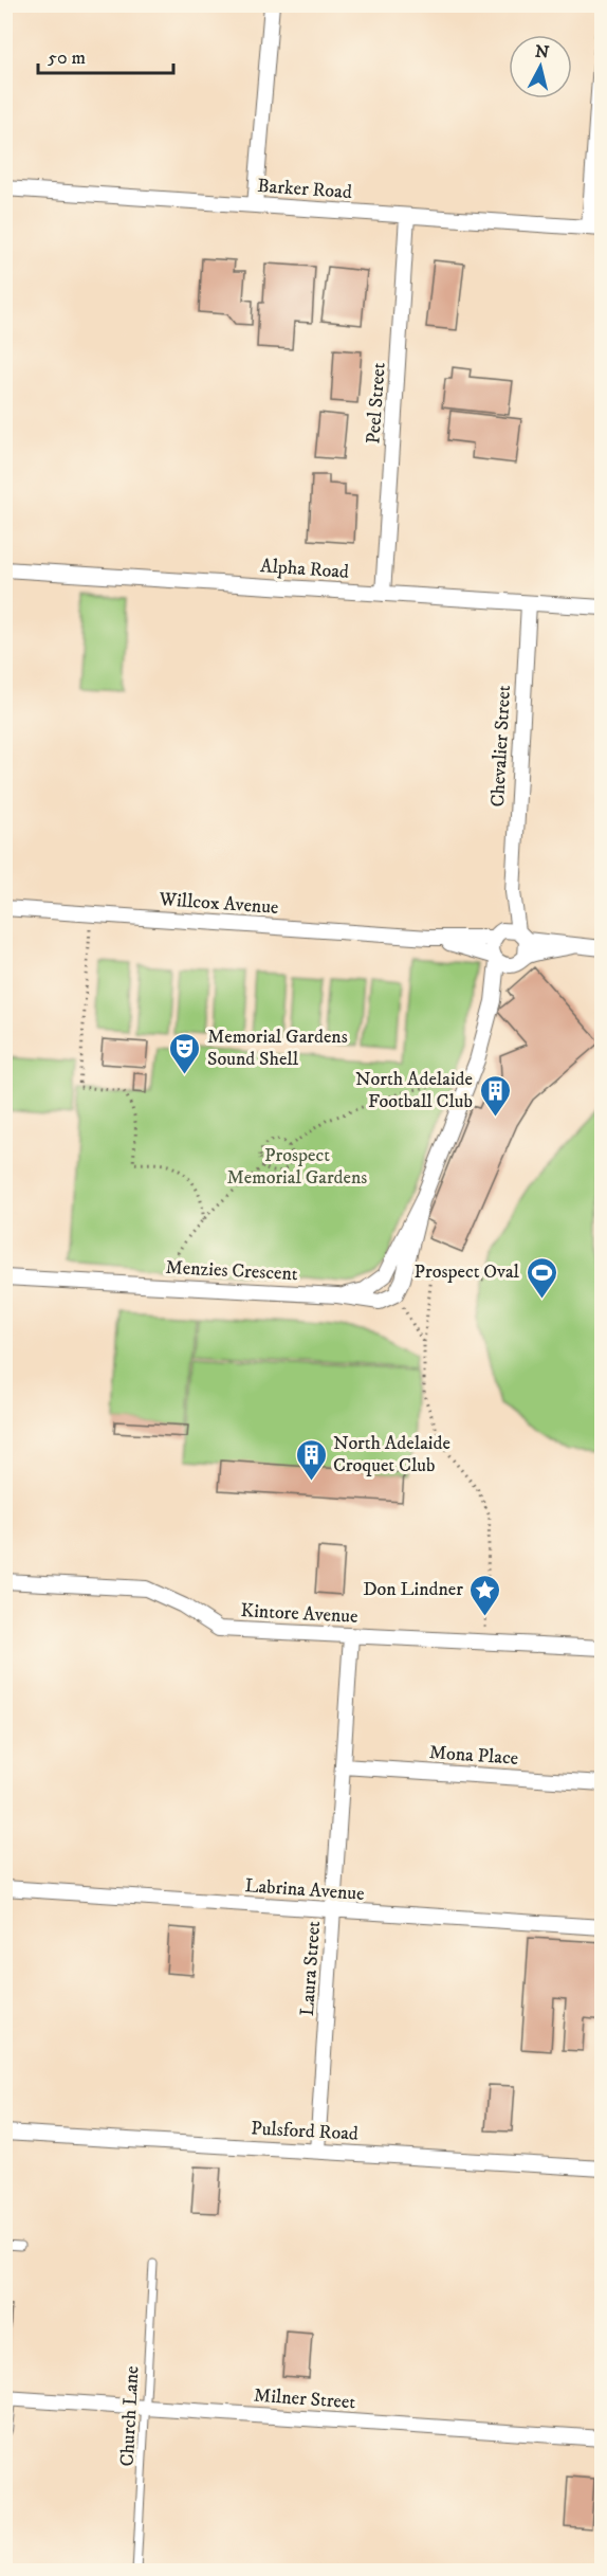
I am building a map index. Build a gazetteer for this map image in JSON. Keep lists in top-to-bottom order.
{
  "streets": {
    "street": [
      "Barker Road",
      "Peel Street",
      "Alpha Road",
      "Chevalier Street",
      "Willcox Avenue",
      "Menzies Crescent",
      "Kintore Avenue",
      "Mona Place",
      "Labrina Avenue",
      "Laura Street",
      "Pulsford Road",
      "Milner Street"
    ],
    "lane": ["Church Lane"]
  },
  "crossings": [
    ["Barker Road", "Peel Street"],
    ["Peel Street", "Alpha Road"],
    ["Alpha Road", "Chevalier Street"],
    ["Chevalier Street", "Willcox Avenue"],
    ["Chevalier Street", "Menzies Crescent"],
    ["Willcox Avenue", "Menzies Crescent"],
    ["Kintore Avenue", "Laura Street"],
    ["Mona Place", "Laura Street"],
    ["Labrina Avenue", "Laura Street"],
    ["Laura Street", "Pulsford Road"],
    ["Milner Street", "Church Lane"]
  ],
  "parks": ["Prospect Memorial Gardens"],
  "places": {
    "theatre": ["Memorial Gardens Sound Shell"],
    "building": ["North Adelaide Football Club", "North Adelaide Croquet Club"],
    "sports": ["Prospect Oval"],
    "place": ["Don Lindner"]
  },
  "scale_bar": "50 m",
  "north": "top"
}
